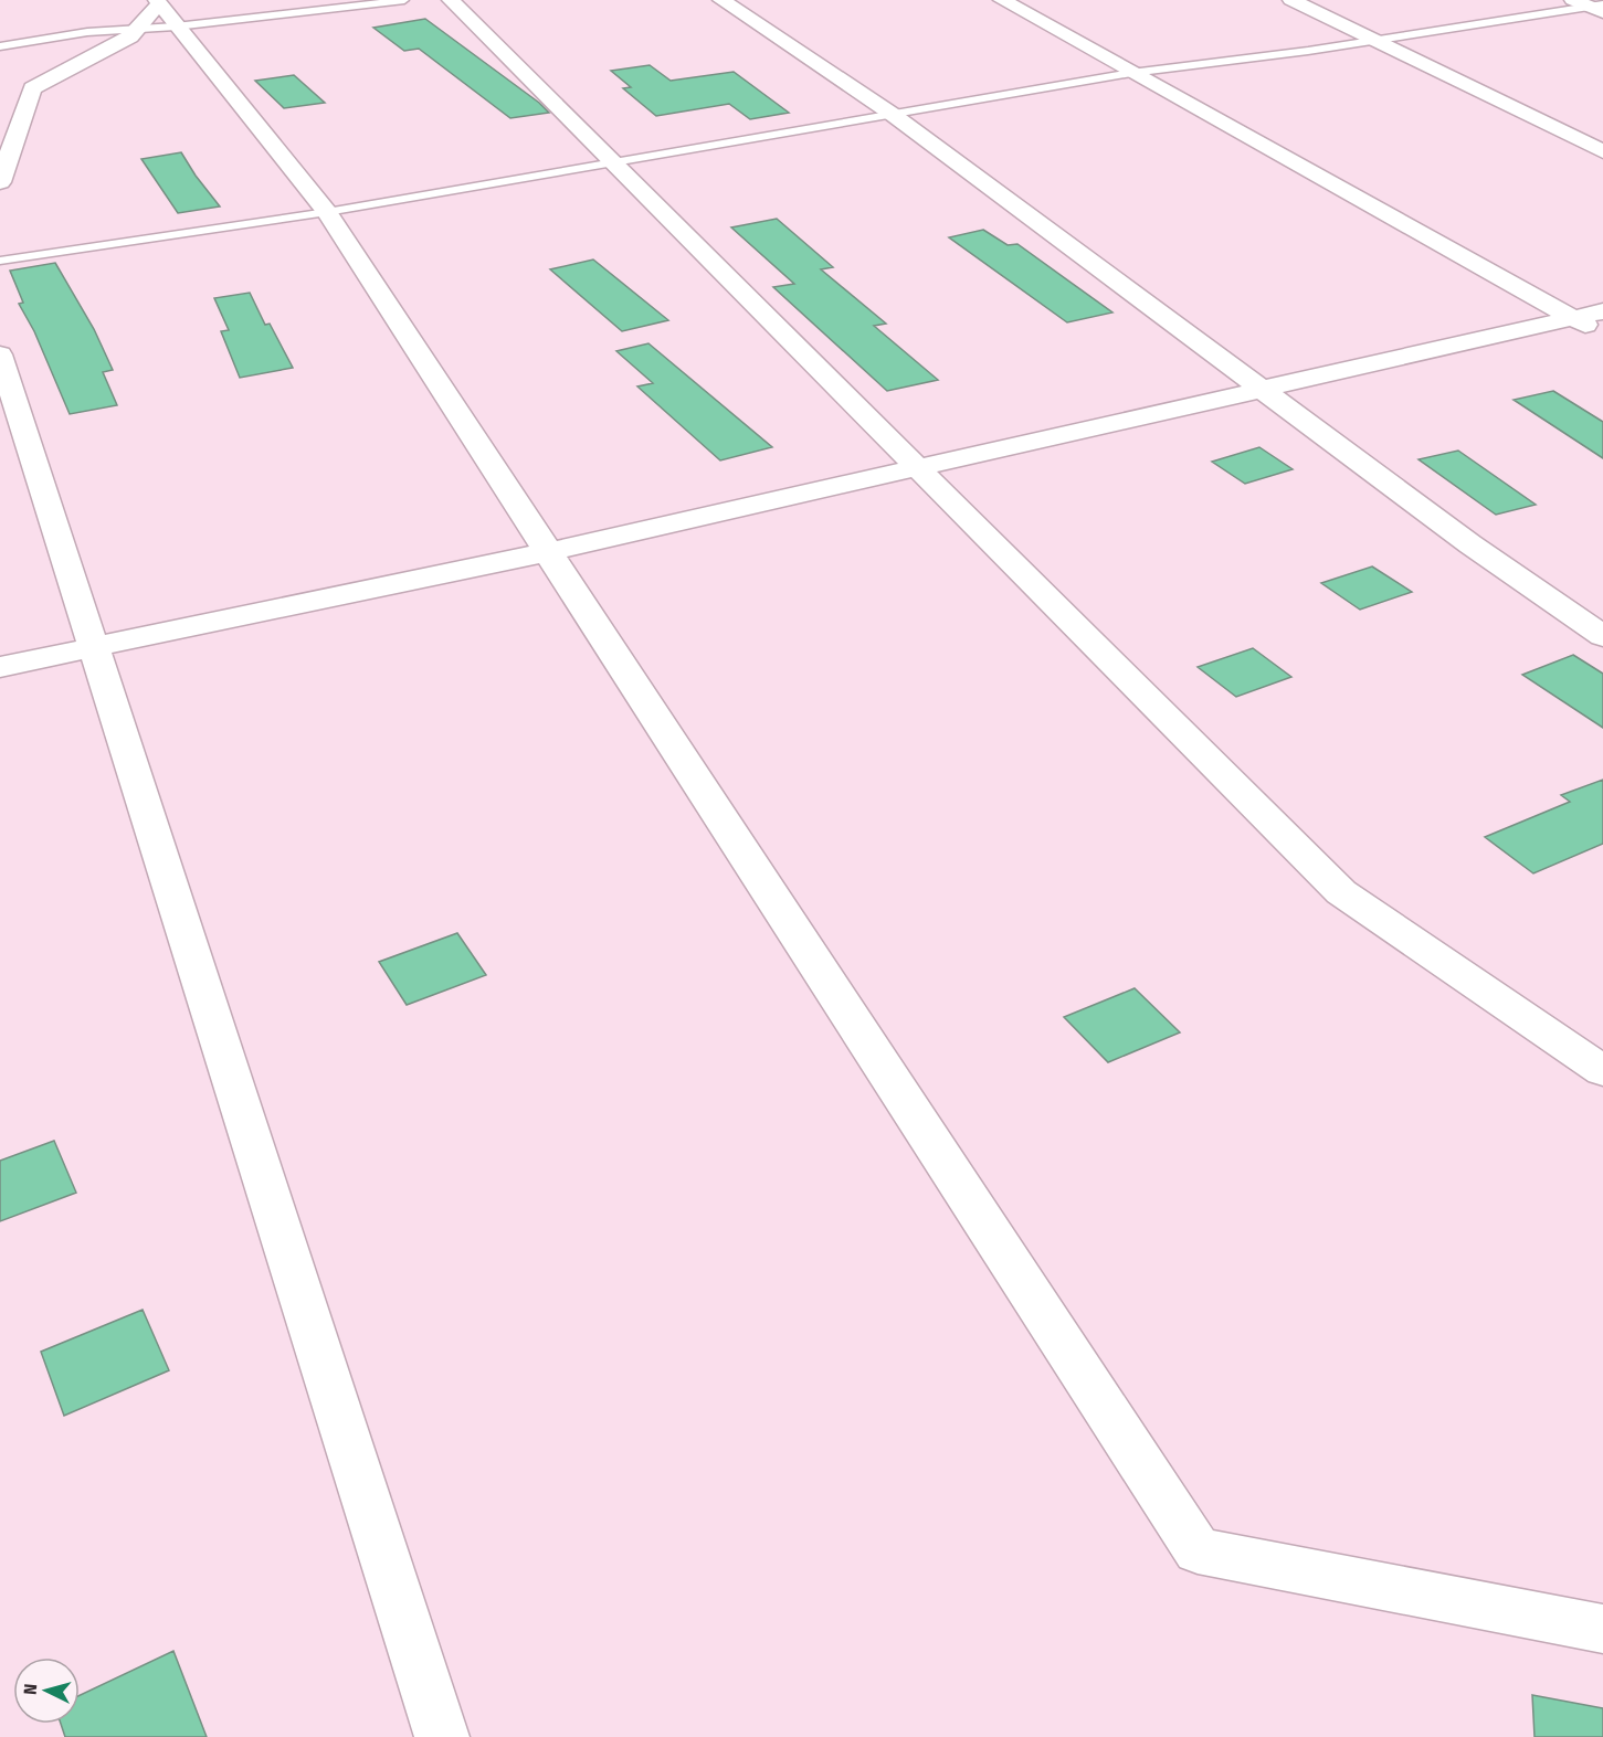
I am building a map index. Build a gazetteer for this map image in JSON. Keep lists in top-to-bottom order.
{
  "north": "left"
}
